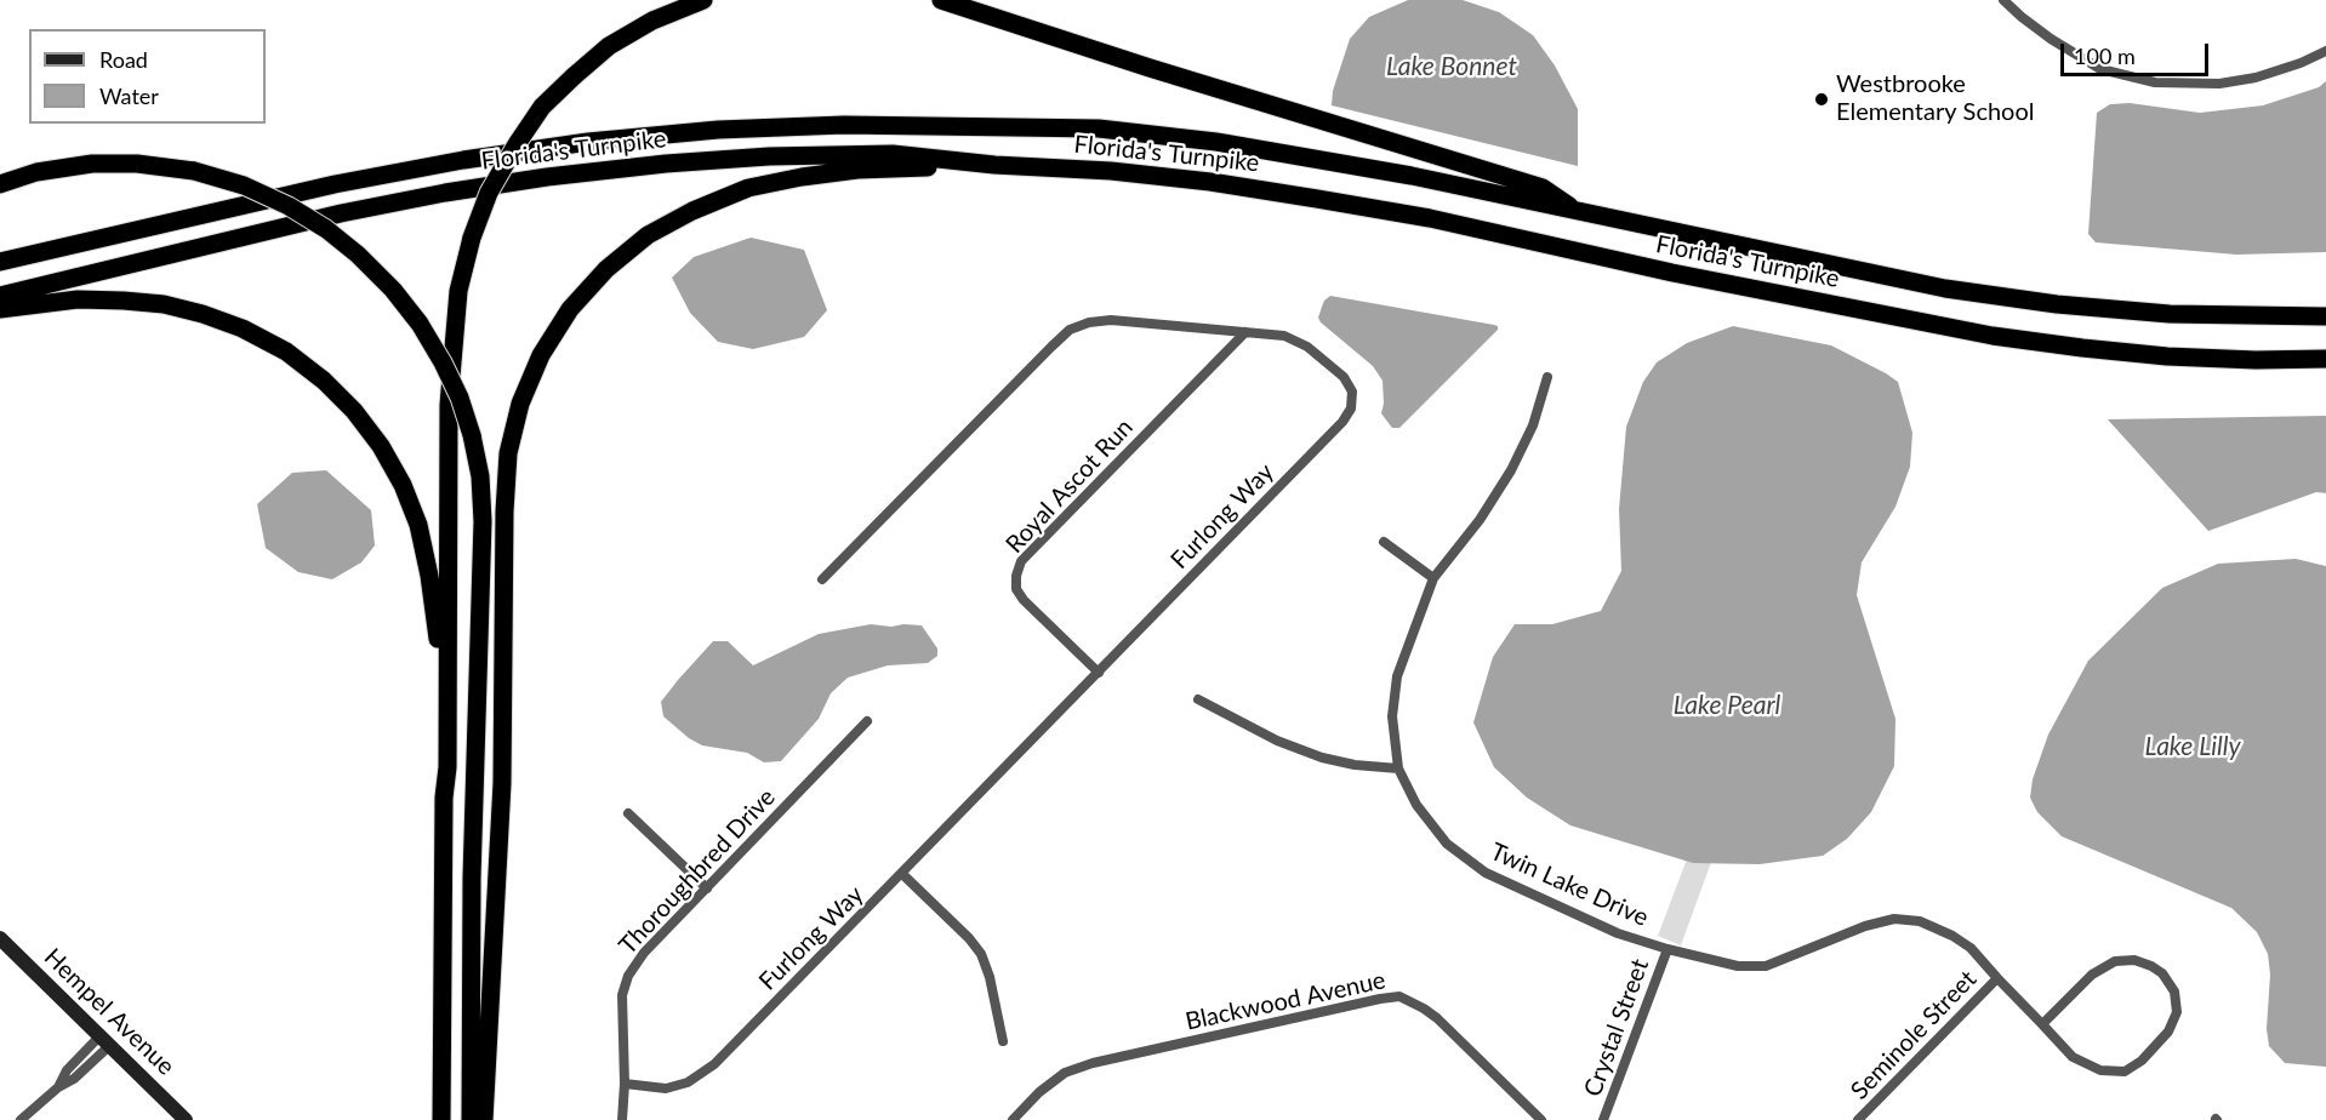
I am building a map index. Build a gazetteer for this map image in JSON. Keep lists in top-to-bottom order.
{
  "streets": {
    "highway": ["Florida's Turnpike"],
    "street": [
      "Royal Ascot Run",
      "Furlong Way",
      "Thoroughbred Drive",
      "Twin Lake Drive",
      "Blackwood Avenue",
      "Hempel Avenue",
      "Crystal Street",
      "Seminole Street"
    ]
  },
  "crossings": [
    ["Royal Ascot Run", "Furlong Way"],
    ["Furlong Way", "Thoroughbred Drive"],
    ["Twin Lake Drive", "Crystal Street"],
    ["Twin Lake Drive", "Seminole Street"]
  ],
  "water": ["Lake Bonnet", "Lake Pearl", "Lake Lilly"],
  "places": ["Westbrooke Elementary School"],
  "legend": ["Road", "Water"],
  "scale_bar": "100 m"
}
